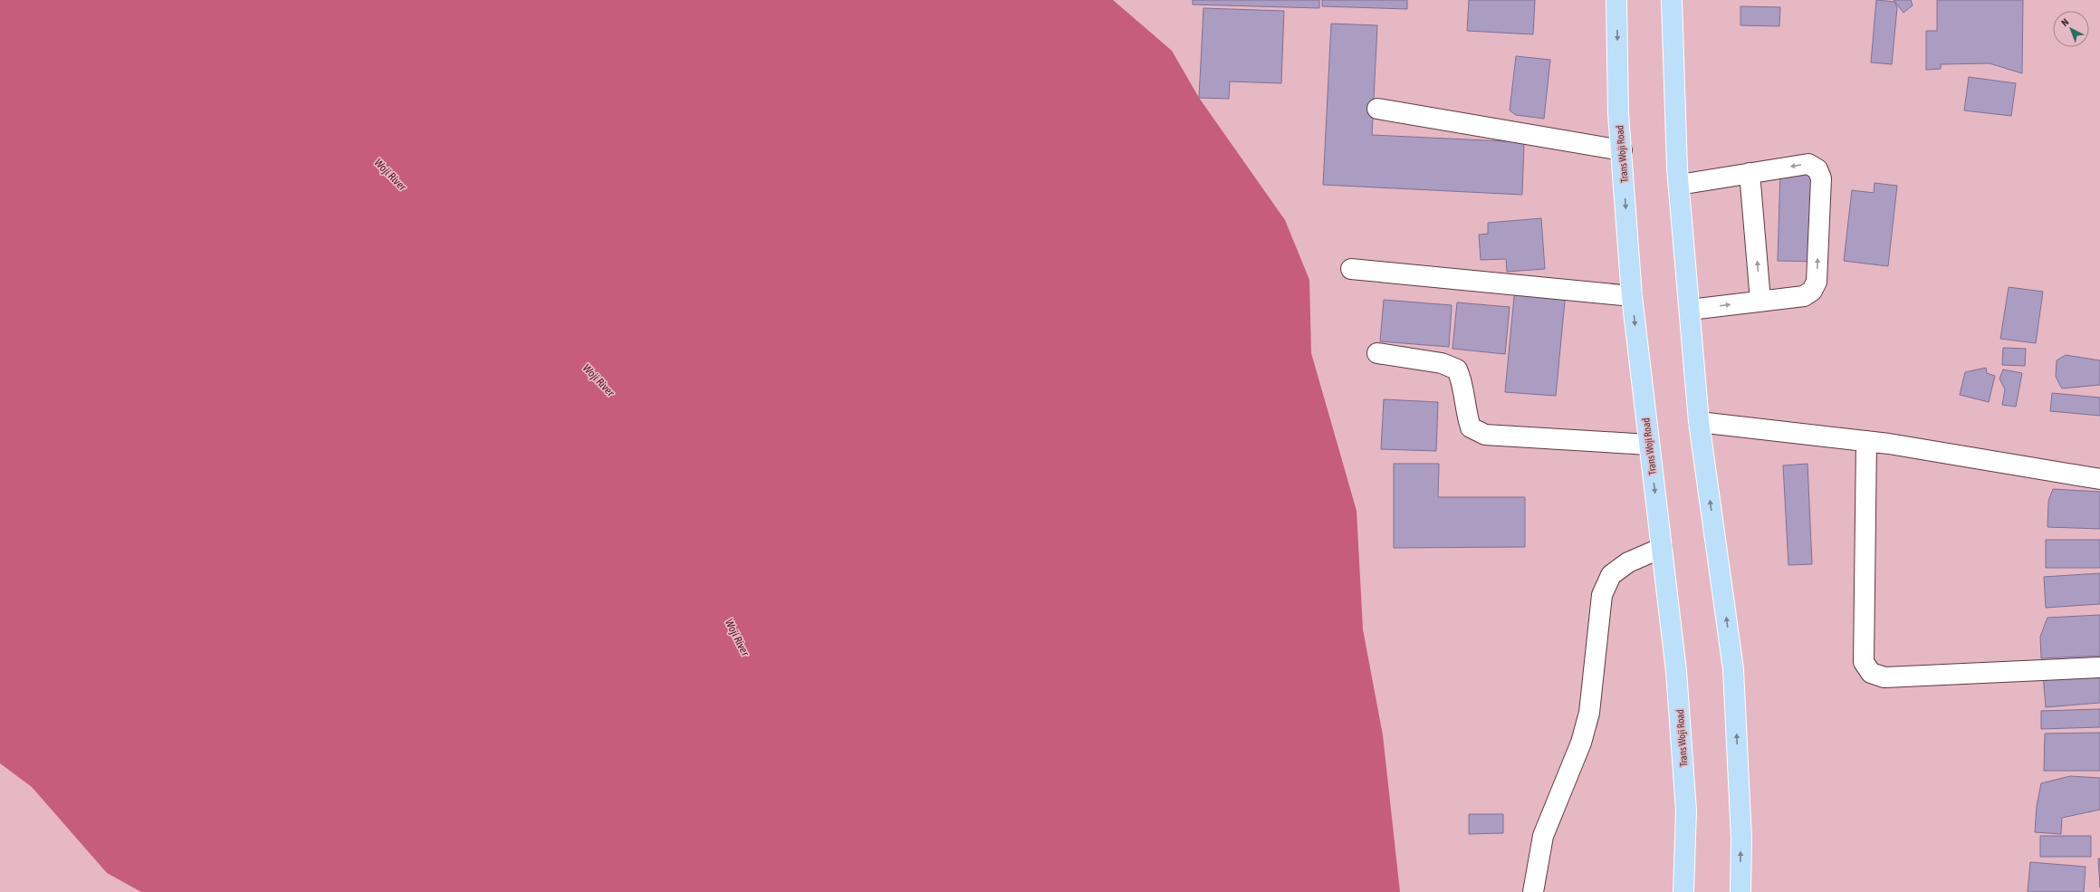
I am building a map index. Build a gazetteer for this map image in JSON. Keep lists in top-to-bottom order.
{
  "streets": {
    "main road": ["Trans Woji Road"]
  },
  "water": ["Woji River"],
  "north": "top left"
}
